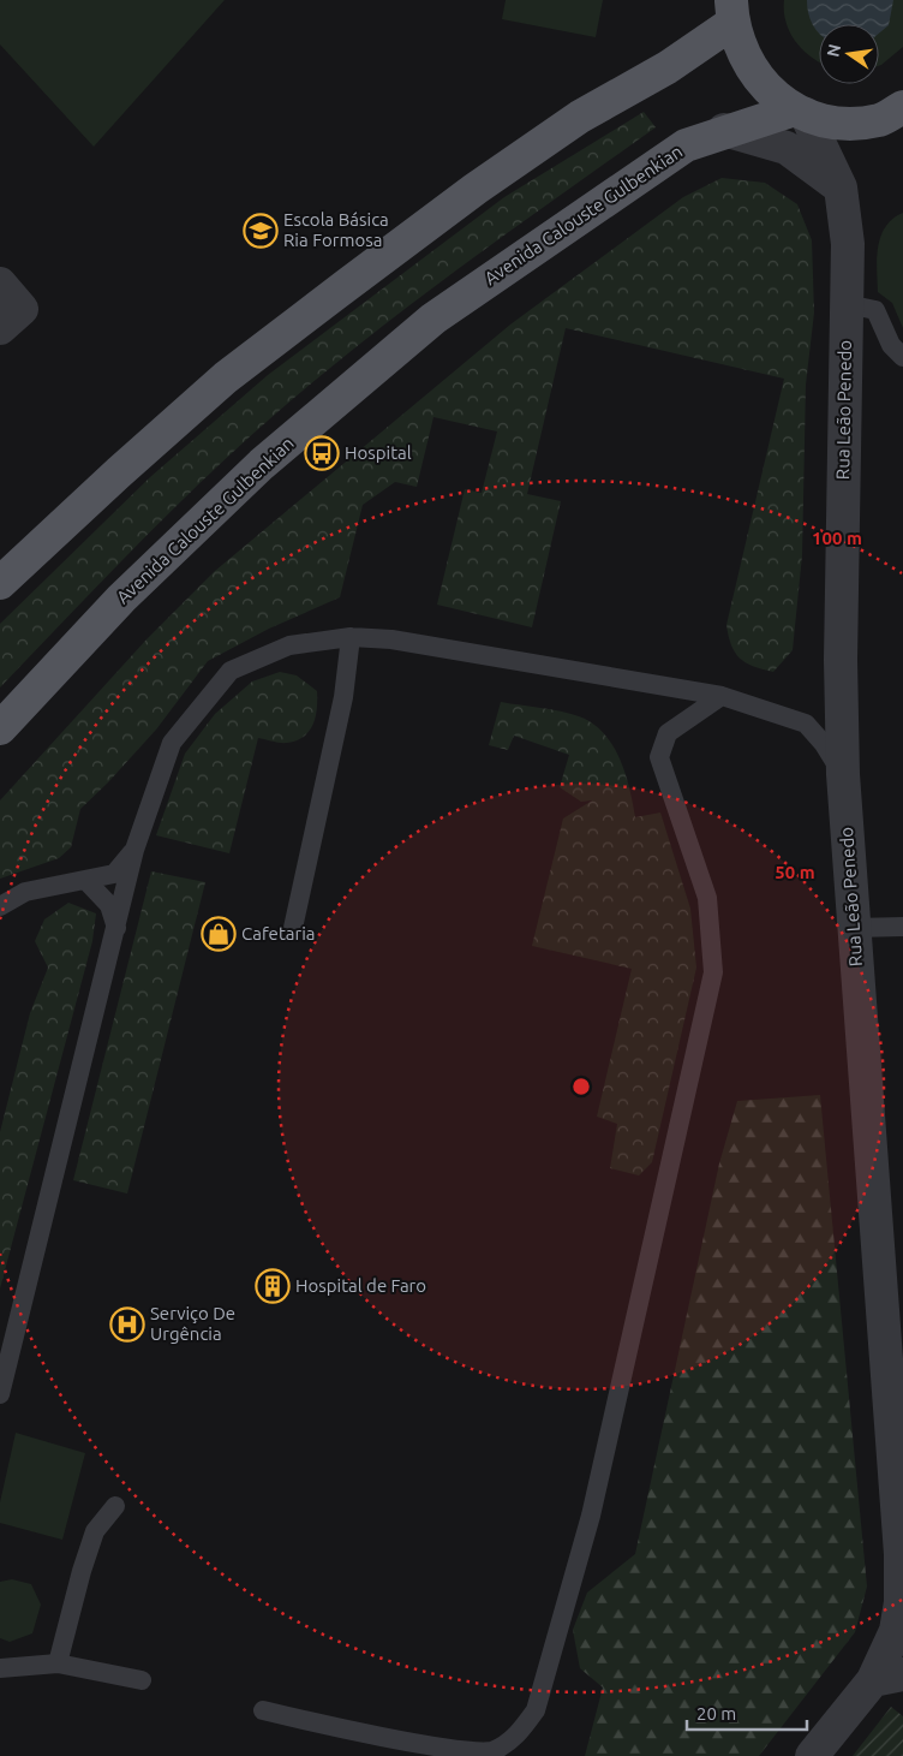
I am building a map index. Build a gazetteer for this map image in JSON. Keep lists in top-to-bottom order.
{
  "streets": {
    "main road": ["Avenida Calouste Gulbenkian"],
    "street": ["Rua Leão Penedo"]
  },
  "crossings": [
    ["Avenida Calouste Gulbenkian", "Rua Leão Penedo"]
  ],
  "places": {
    "school or university": ["Escola Básica Ria Formosa"],
    "bus stop": ["Hospital"],
    "shop": ["Cafetaria"],
    "building": ["Hospital de Faro"],
    "hospital": ["Serviço De Urgência"]
  },
  "scale_bar": "20 m",
  "north": "left",
  "rings": ["100 m", "50 m"]
}
